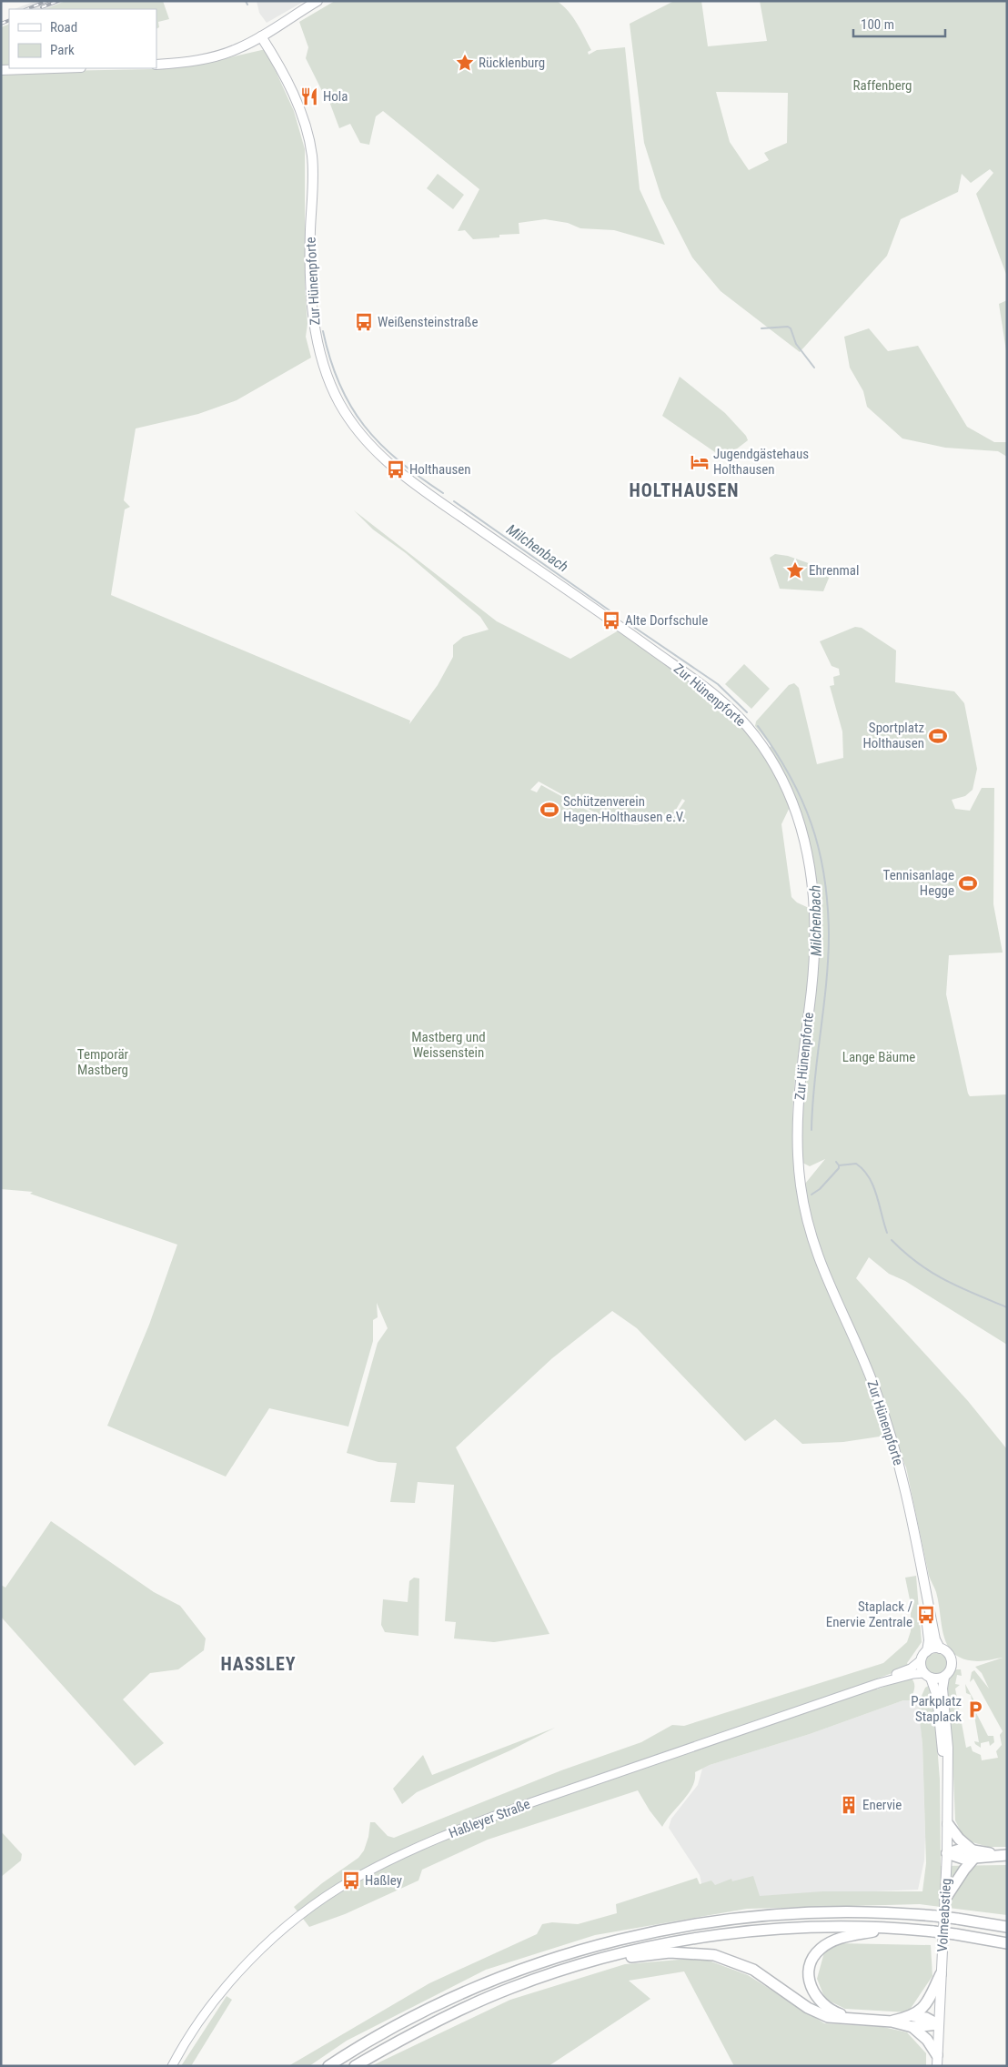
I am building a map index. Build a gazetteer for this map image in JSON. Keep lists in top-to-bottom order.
{
  "streets": {
    "main road": ["Zur Hünenpforte", "Haßleyer Straße", "Volmeabstieg"]
  },
  "crossings": [
    ["Zur Hünenpforte", "Haßleyer Straße"],
    ["Zur Hünenpforte", "Volmeabstieg"],
    ["Haßleyer Straße", "Volmeabstieg"]
  ],
  "districts": ["HOLTHAUSEN", "HASSLEY"],
  "water": ["Milchenbach"],
  "parks": [
    "Raffenberg",
    "Mastberg und Weissenstein",
    "Temporär Mastberg",
    "Lange Bäume"
  ],
  "places": {
    "place": ["Rücklenburg", "Ehrenmal"],
    "restaurant": ["Hola"],
    "bus stop": [
      "Weißensteinstraße",
      "Holthausen",
      "Alte Dorfschule",
      "Staplack / Enervie Zentrale",
      "Haßley"
    ],
    "hotel": ["Jugendgästehaus Holthausen"],
    "sports": ["Sportplatz Holthausen", "Schützenverein Hagen-Holthausen e.V.", "Tennisanlage Hegge"],
    "parking": ["Parkplatz Staplack"],
    "building": ["Enervie"]
  },
  "legend": ["Road", "Park"],
  "scale_bar": "100 m"
}
